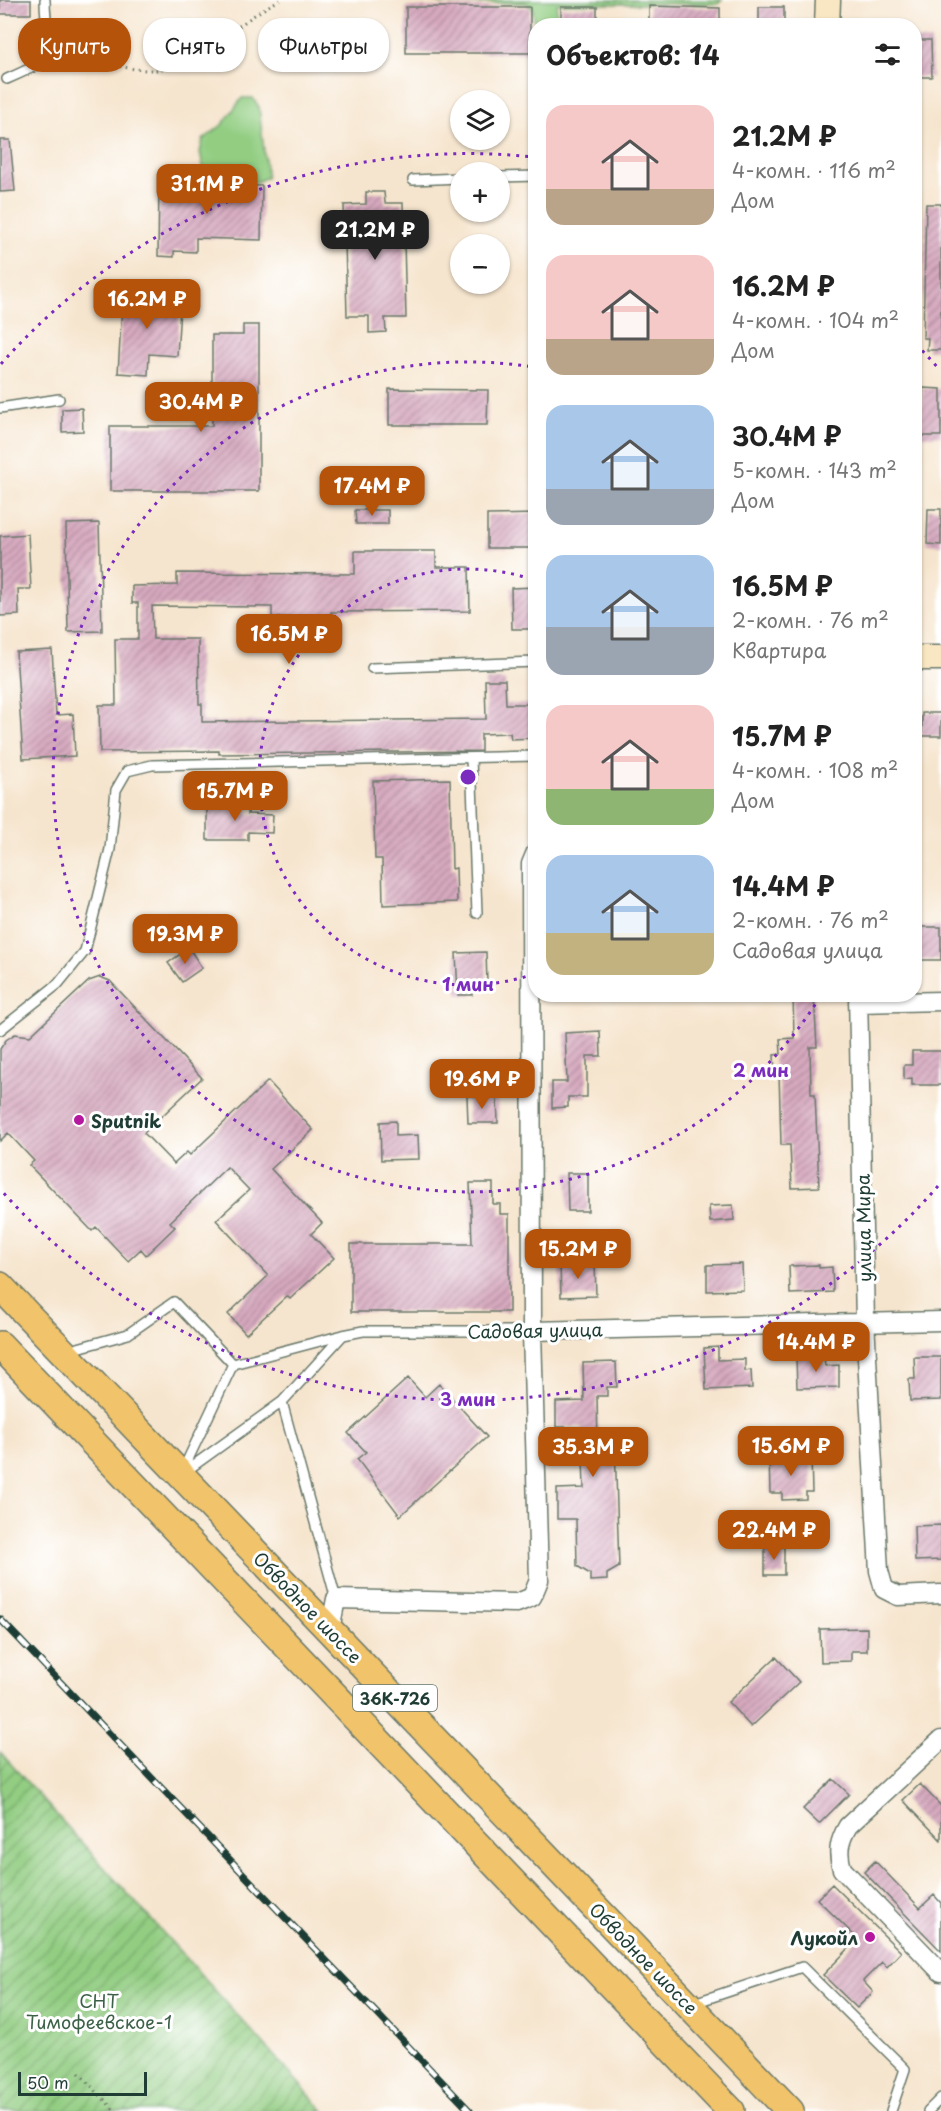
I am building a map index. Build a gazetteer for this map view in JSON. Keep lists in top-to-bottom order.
{
  "streets": {
    "main road": ["Обводное шоссе", "36К-726"],
    "street": ["улица Мира", "Садовая улица"]
  },
  "crossings": [
    ["улица Мира", "Садовая улица"]
  ],
  "parks": ["СНТ Тимофеевское-1"],
  "places": ["Sputnik", "Лукойл"],
  "scale_bar": "50 m",
  "page": {
    "chip": ["Купить", "Снять", "Фильтры"],
    "heading": "Объектов: 14",
    "map_buttons": ["+", "−"],
    "list": [
      {
        "name": "21.2M ₽",
        "note": "4-комн. · 116 m² · Дом"
      },
      {
        "name": "16.2M ₽",
        "note": "4-комн. · 104 m² · Дом"
      },
      {
        "name": "30.4M ₽",
        "note": "5-комн. · 143 m² · Дом"
      },
      {
        "name": "16.5M ₽",
        "note": "2-комн. · 76 m² · Квартира"
      },
      {
        "name": "15.7M ₽",
        "note": "4-комн. · 108 m² · Дом"
      },
      {
        "name": "14.4M ₽",
        "note": "2-комн. · 76 m² · Садовая улица"
      }
    ],
    "price": [
      "31.1M ₽",
      "21.2M ₽",
      "16.2M ₽",
      "30.4M ₽",
      "17.4M ₽",
      "16.5M ₽",
      "15.7M ₽",
      "19.3M ₽",
      "19.6M ₽",
      "15.2M ₽",
      "14.4M ₽",
      "15.6M ₽",
      "35.3M ₽",
      "22.4M ₽"
    ],
    "scale": "50 m"
  },
  "rings": ["1 мин", "2 мин", "3 мин"]
}
